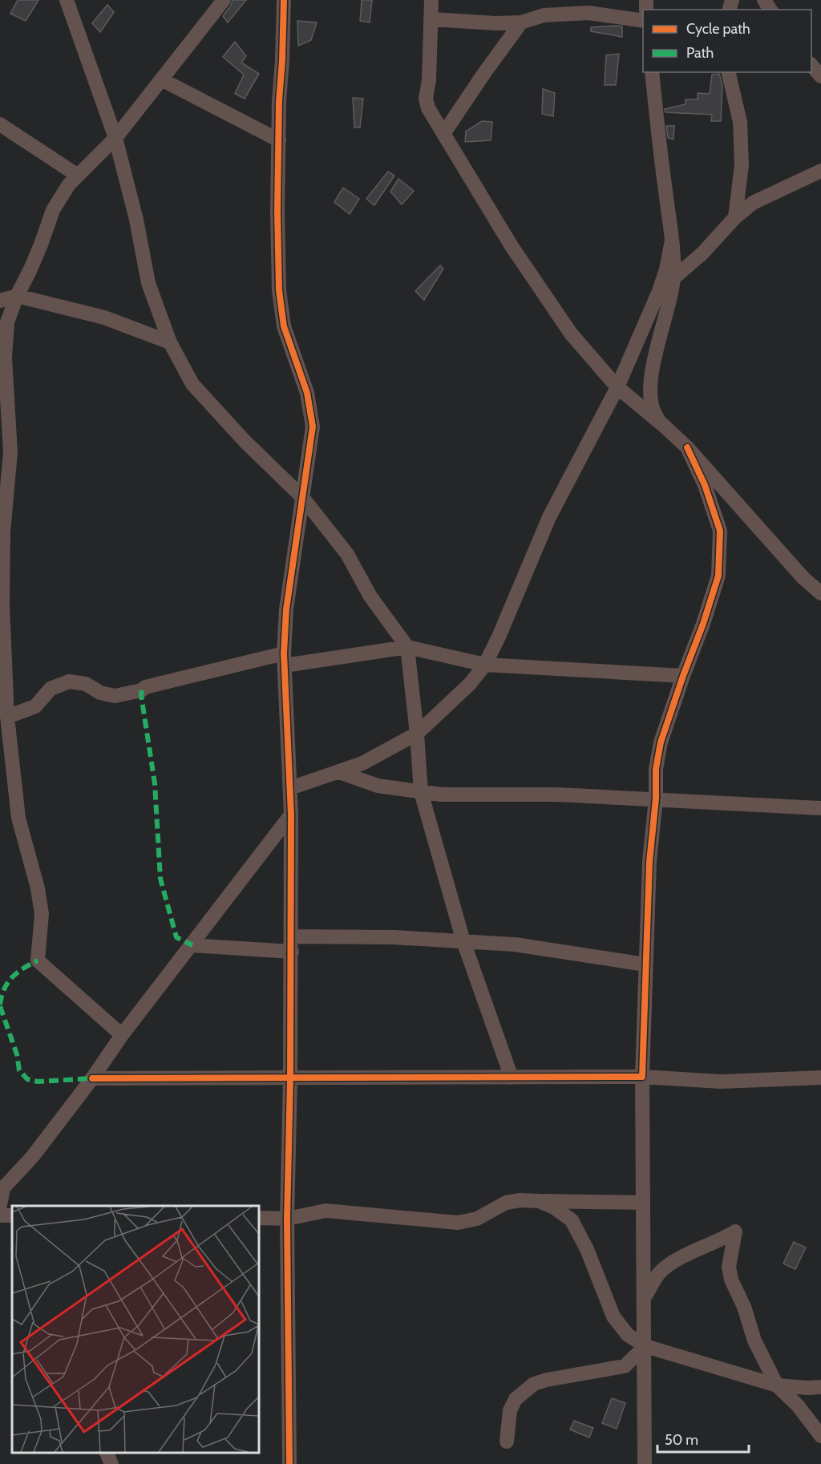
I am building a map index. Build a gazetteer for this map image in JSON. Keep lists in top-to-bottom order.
{
  "legend": ["Cycle path", "Path"],
  "scale_bar": "50 m"
}
